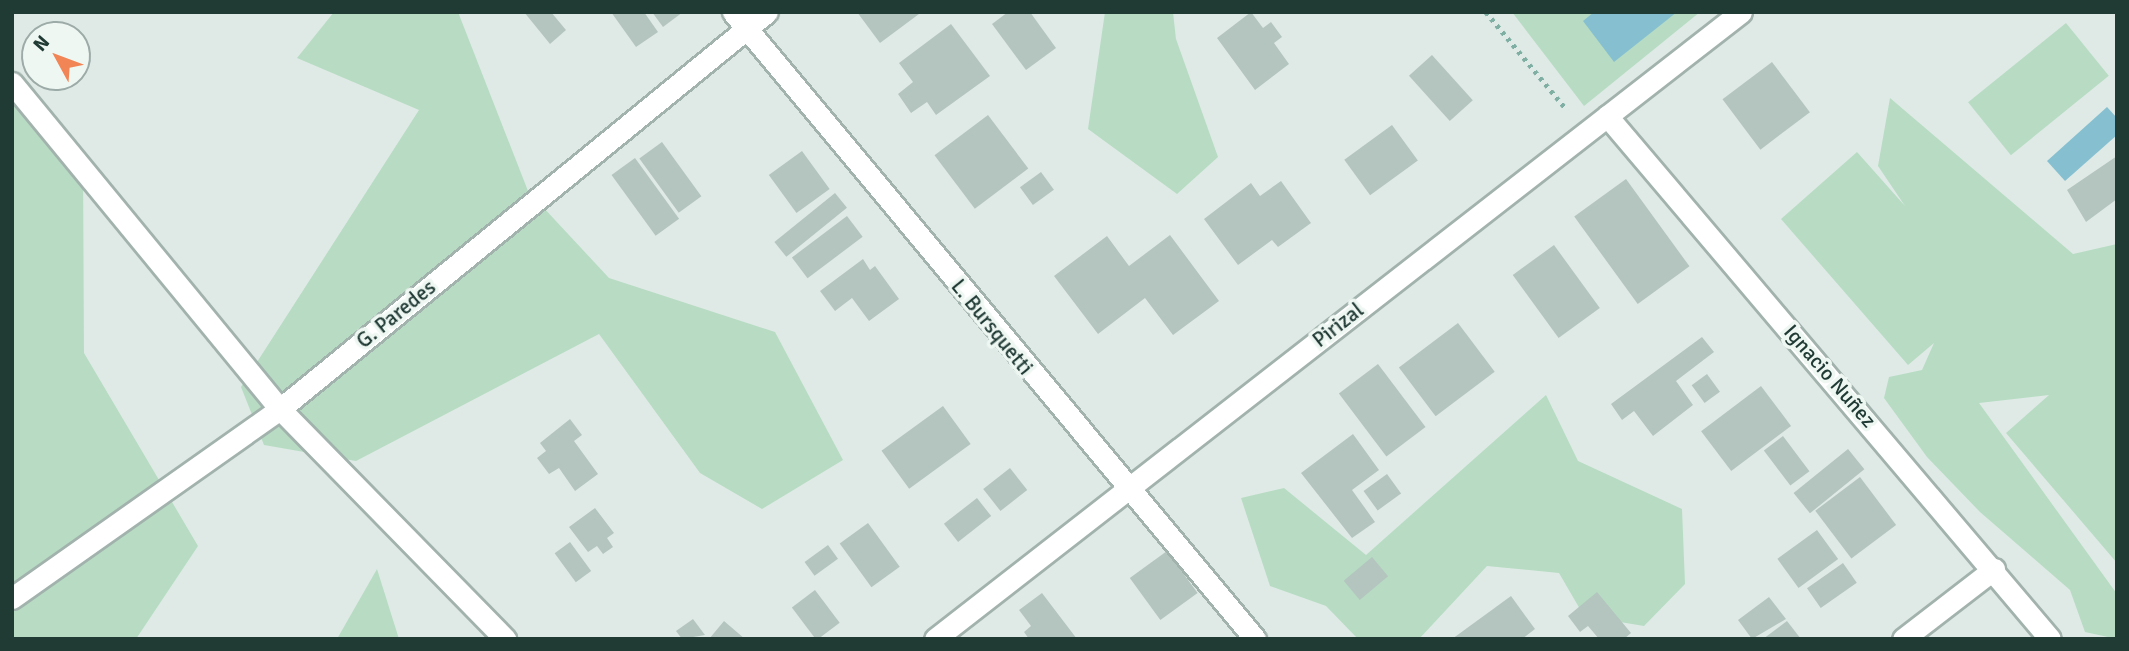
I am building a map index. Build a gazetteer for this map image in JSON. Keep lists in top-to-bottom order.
{
  "streets": {
    "street": [
      "G. Paredes",
      "Pirizal",
      "L. Bursquetti",
      "Ignacio Nuñez"
    ]
  },
  "crossings": [
    ["G. Paredes", "L. Bursquetti"],
    ["Pirizal", "L. Bursquetti"],
    ["Pirizal", "Ignacio Nuñez"]
  ],
  "north": "top left"
}
